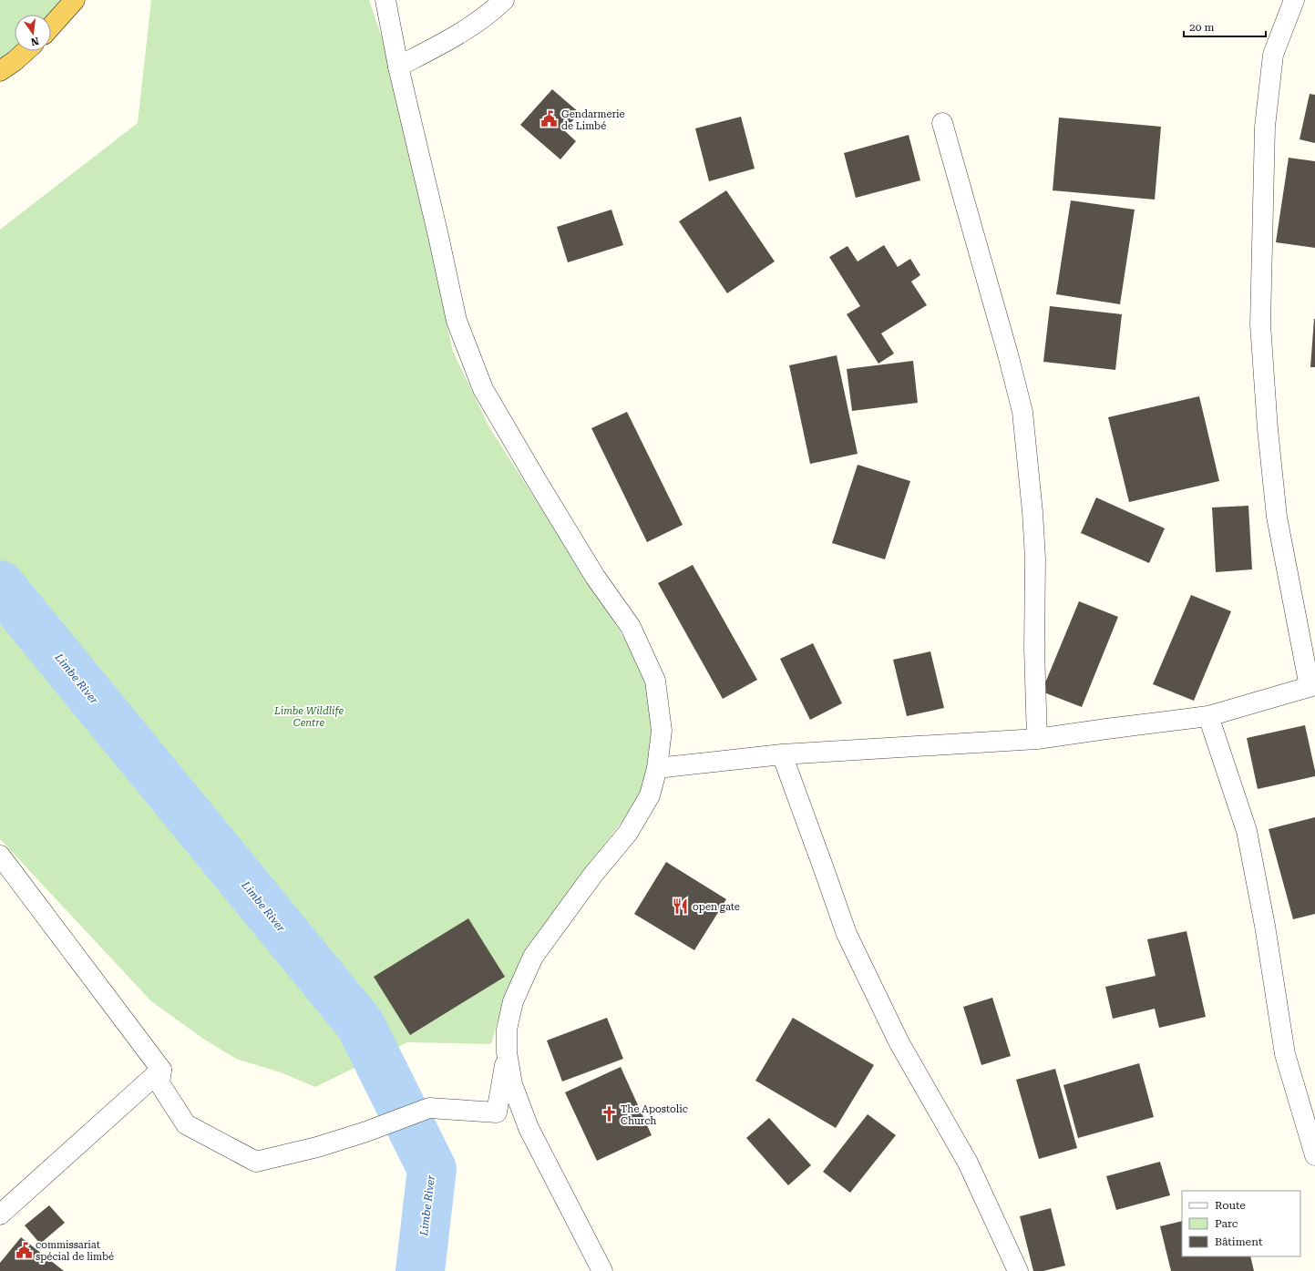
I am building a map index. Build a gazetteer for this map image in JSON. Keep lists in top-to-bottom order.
{
  "water": ["Limbe River"],
  "parks": ["Limbe Wildlife Centre"],
  "places": {
    "public building": ["Gendarmerie de Limbé", "commissariat spécial de limbé"],
    "restaurant": ["open gate"],
    "church": ["The Apostolic Church"]
  },
  "legend": ["Route", "Parc", "Bâtiment"],
  "scale_bar": "20 m",
  "north": "bottom"
}
